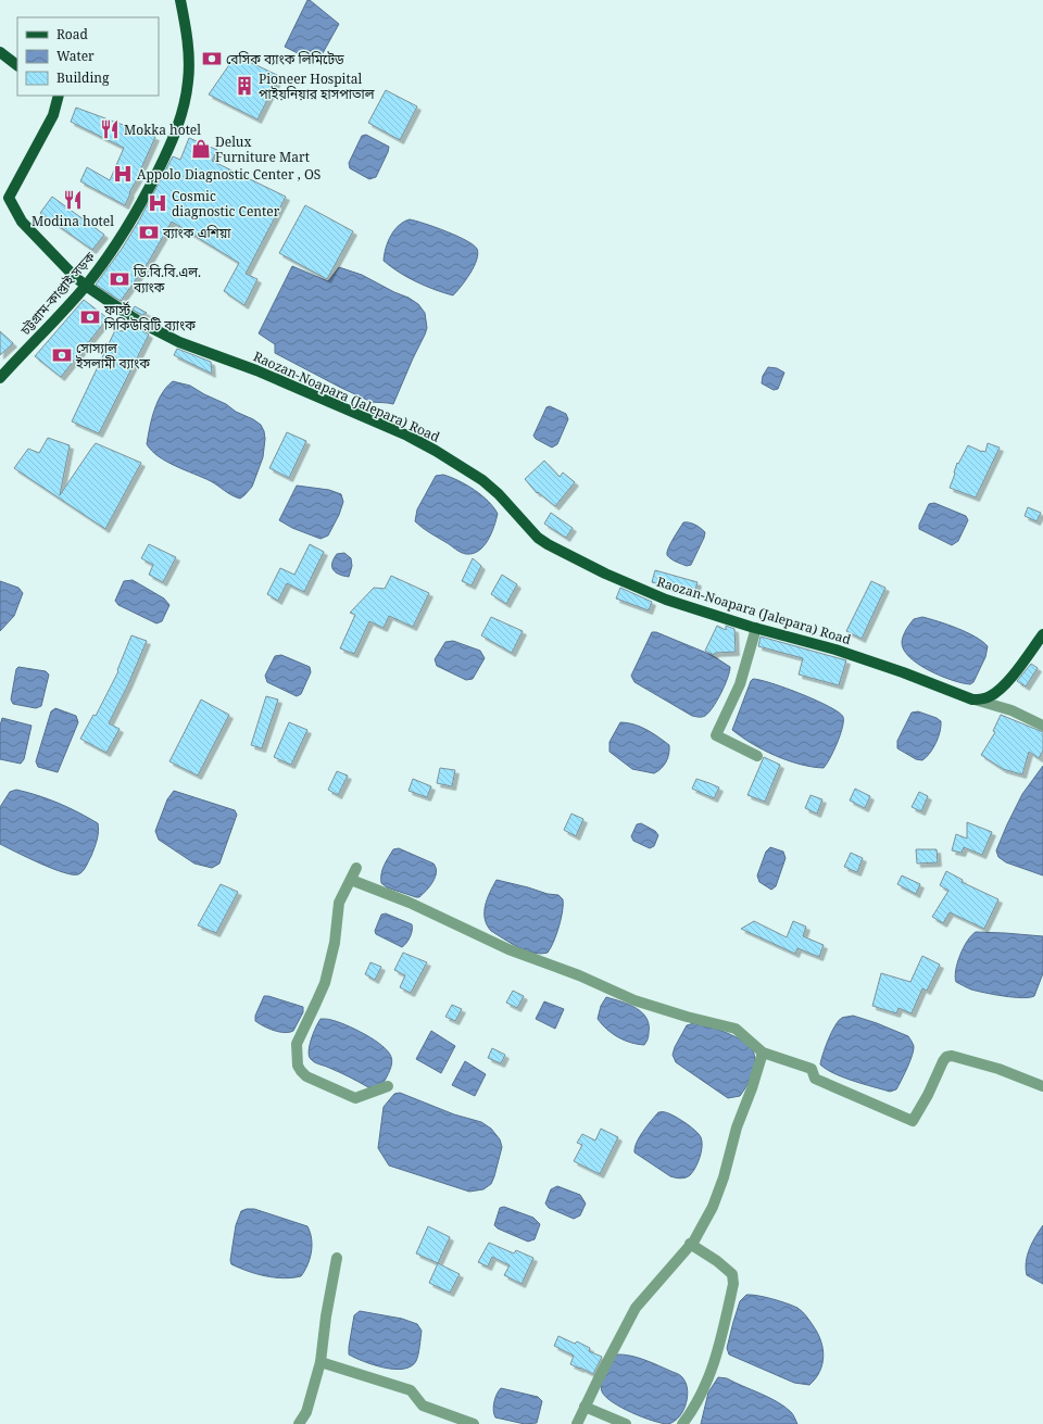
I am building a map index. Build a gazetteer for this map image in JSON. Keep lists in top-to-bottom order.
{
  "streets": {
    "main road": ["চট্টগ্রাম-কাপ্তাই সড়ক", "Raozan-Noapara (Jalepara) Road"]
  },
  "crossings": [
    ["চট্টগ্রাম-কাপ্তাই সড়ক", "Raozan-Noapara (Jalepara) Road"]
  ],
  "places": {
    "bank": [
      "বেসিক ব্যাংক লিমিটেড",
      "ব্যাংক এশিয়া",
      "ডি.বি.বি.এল. ব্যাংক",
      "ফার্স্ট সিকিউরিটি ব্যাংক",
      "সোস্যাল ইসলামী ব্যাংক"
    ],
    "building": ["Pioneer Hospital পাইয়নিয়ার হাসপাতাল"],
    "restaurant": ["Mokka hotel", "Modina hotel"],
    "shop": ["Delux Furniture Mart"],
    "hospital": ["Appolo Diagnostic Center , OS", "Cosmic diagnostic Center"]
  },
  "legend": ["Road", "Water", "Building"]
}
